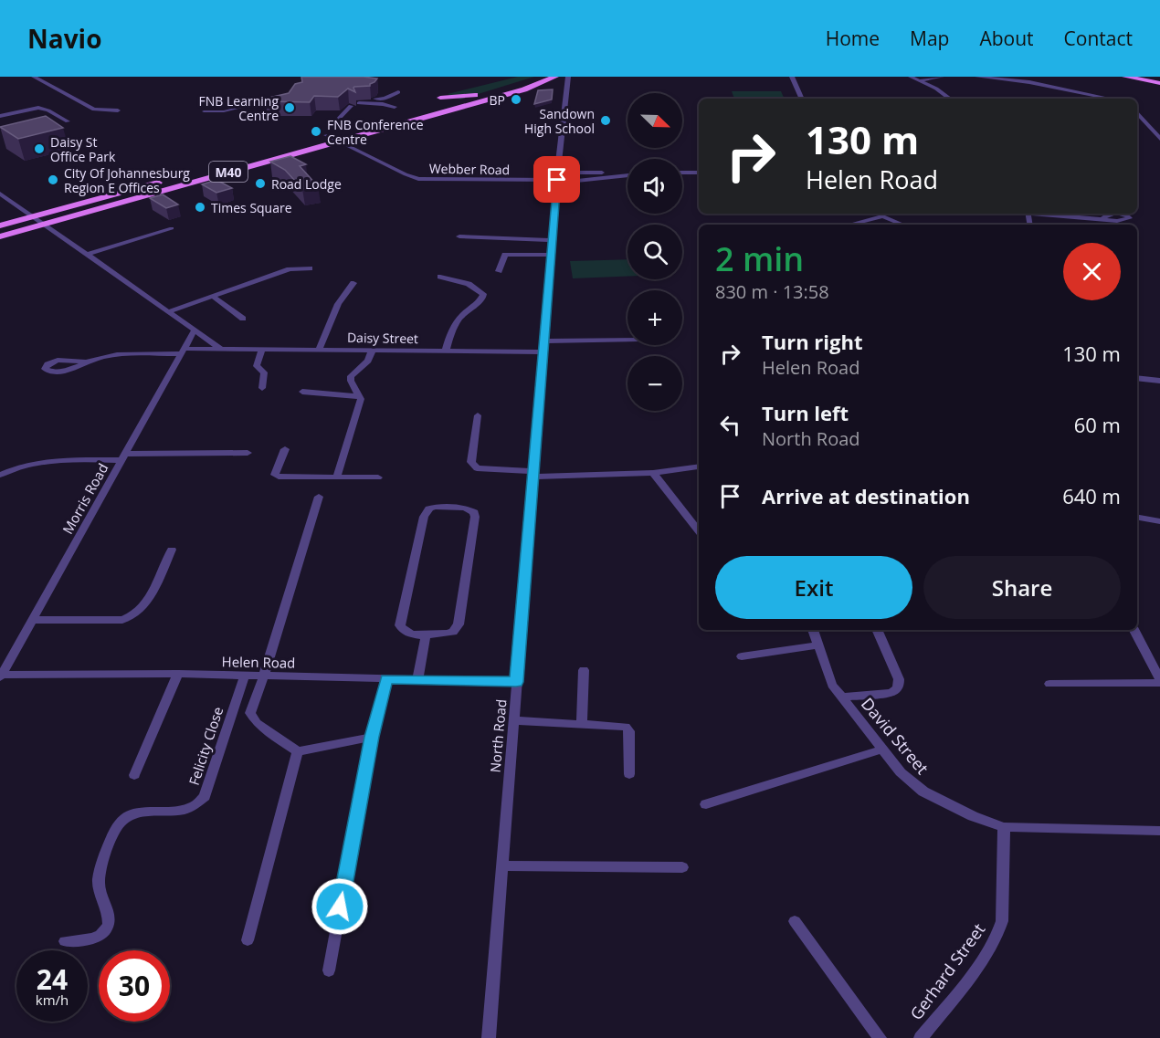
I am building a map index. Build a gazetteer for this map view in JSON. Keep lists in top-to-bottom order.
{
  "streets": {
    "main road": ["M40"],
    "street": [
      "Webber Road",
      "Daisy Street",
      "Morris Road",
      "Helen Road",
      "North Road",
      "David Street",
      "Felicity Close",
      "Gerhard Street"
    ]
  },
  "crossings": [
    ["Webber Road", "M40"],
    ["Webber Road", "North Road"],
    ["Daisy Street", "Morris Road"],
    ["Daisy Street", "North Road"],
    ["Morris Road", "Helen Road"],
    ["Helen Road", "North Road"],
    ["Helen Road", "Felicity Close"],
    ["David Street", "Gerhard Street"]
  ],
  "places": [
    "BP",
    "FNB Learning Centre",
    "Sandown High School",
    "FNB Conference Centre",
    "Daisy St Office Park",
    "City Of Johannesburg Region E Offices",
    "Road Lodge",
    "Times Square"
  ],
  "north": "bottom right",
  "page": {
    "header": "Navio",
    "nav": [
      "Home",
      "Map",
      "About",
      "Contact"
    ],
    "map_buttons": ["+", "−"],
    "turn": ["130 m", "Helen Road"],
    "heading": ["2 min", "830 m · 13:58"],
    "list": [
      {
        "name": "Turn right",
        "note": "Helen Road",
        "value": "130 m"
      },
      {
        "name": "Turn left",
        "note": "North Road",
        "value": "60 m"
      },
      {
        "name": "Arrive at destination",
        "value": "640 m"
      }
    ],
    "buttons": ["Exit", "Share"],
    "speed": "24 km/h",
    "limit": "30"
  }
}
